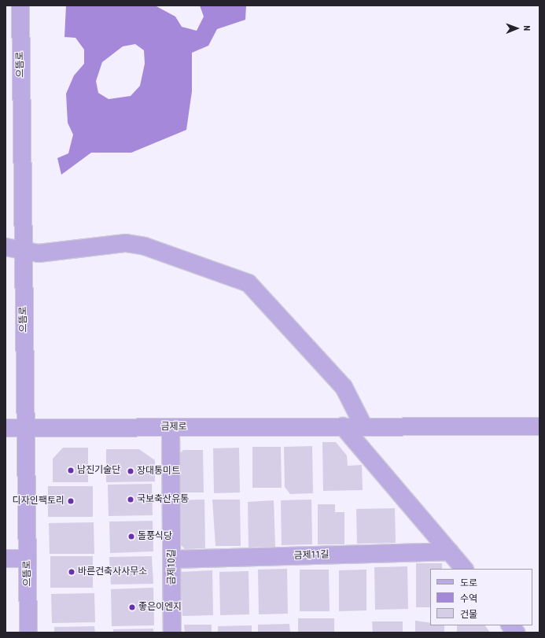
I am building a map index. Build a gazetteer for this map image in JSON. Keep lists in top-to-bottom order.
{
  "streets": {
    "street": [
      "으뜸로",
      "금제로",
      "금제11길",
      "금제10길"
    ]
  },
  "crossings": [
    ["으뜸로", "금제로"],
    ["금제로", "금제10길"],
    ["금제11길", "금제10길"]
  ],
  "places": [
    "남진기술단",
    "장대통미트",
    "국보축산유통",
    "디자인팩토리",
    "돌풍식당",
    "바른건축사사무소",
    "좋은이엔지"
  ],
  "legend": ["도로", "수역", "건물"],
  "north": "right"
}
